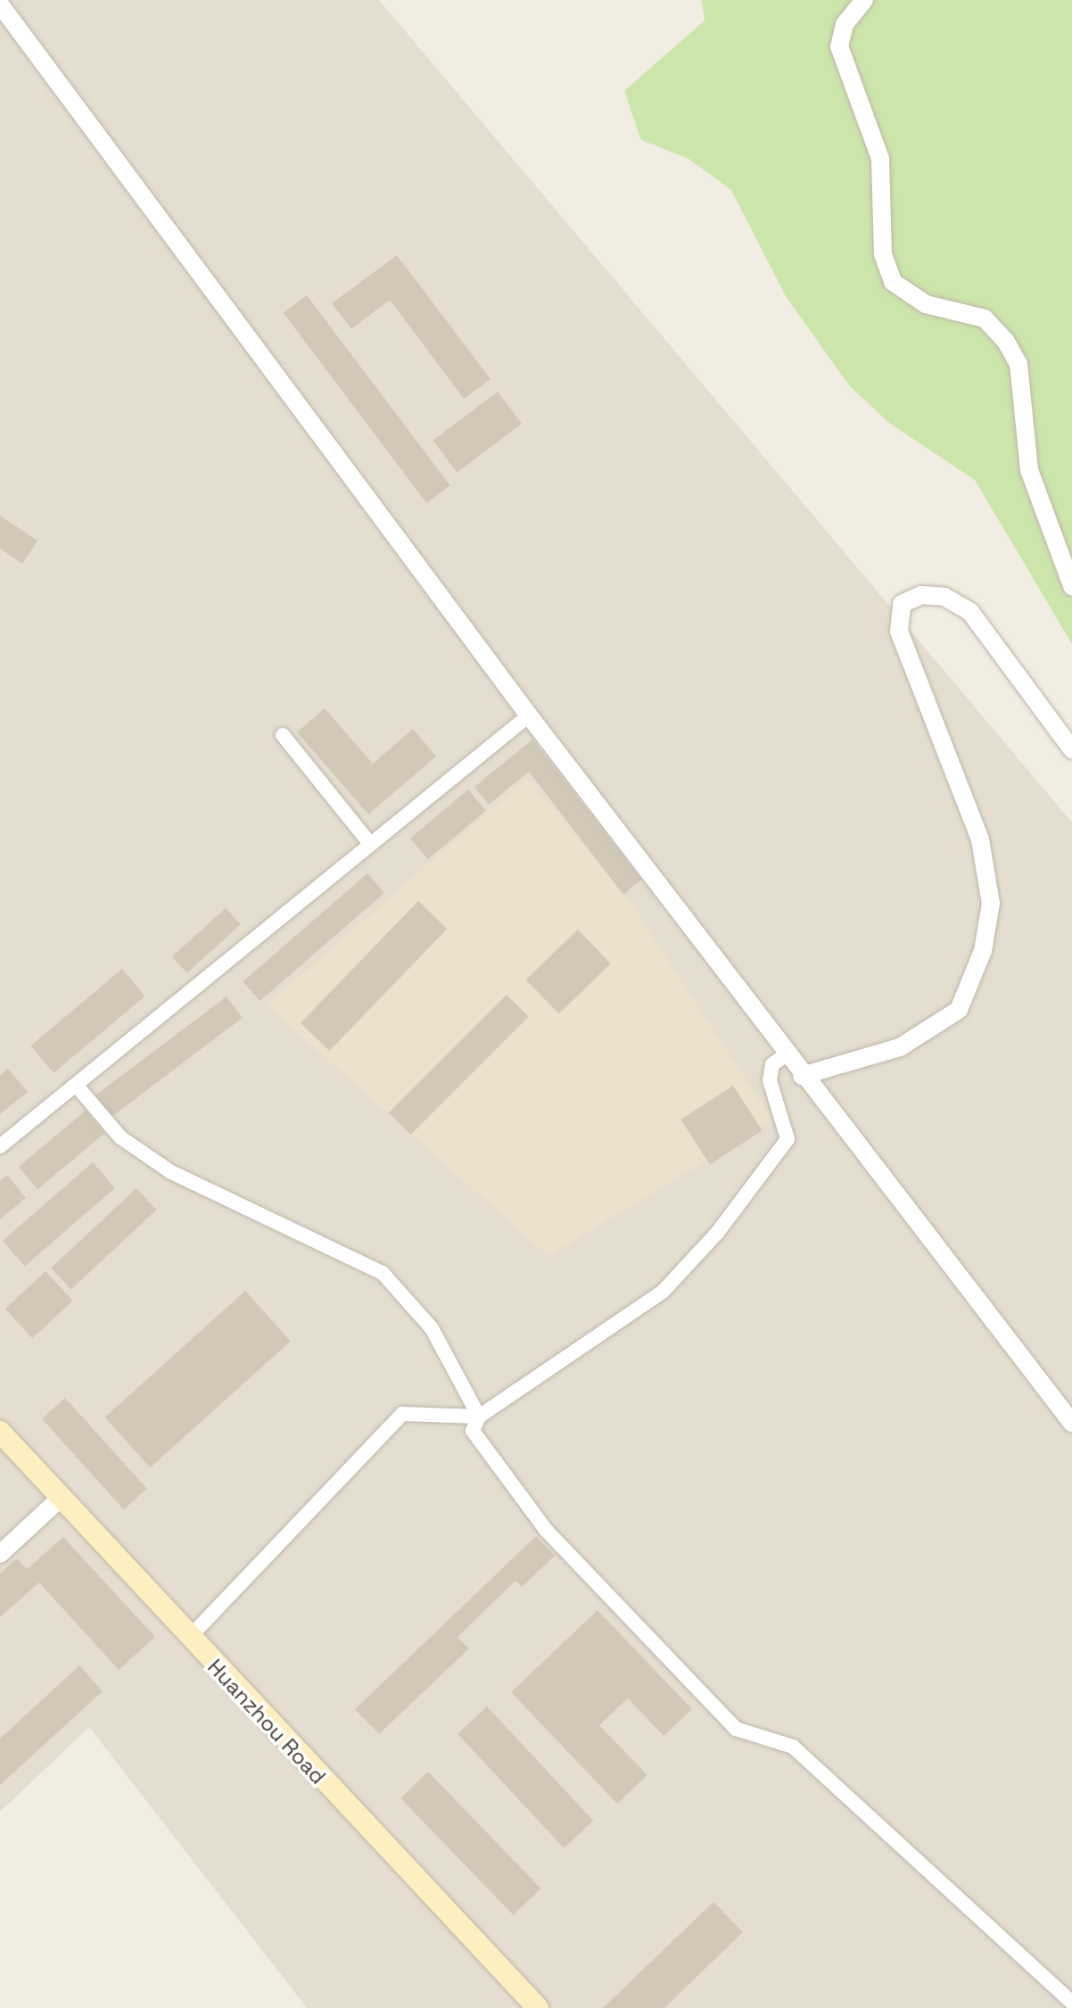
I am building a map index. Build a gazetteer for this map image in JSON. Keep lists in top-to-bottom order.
{
  "streets": {
    "main road": ["Huanzhou Road"]
  }
}
